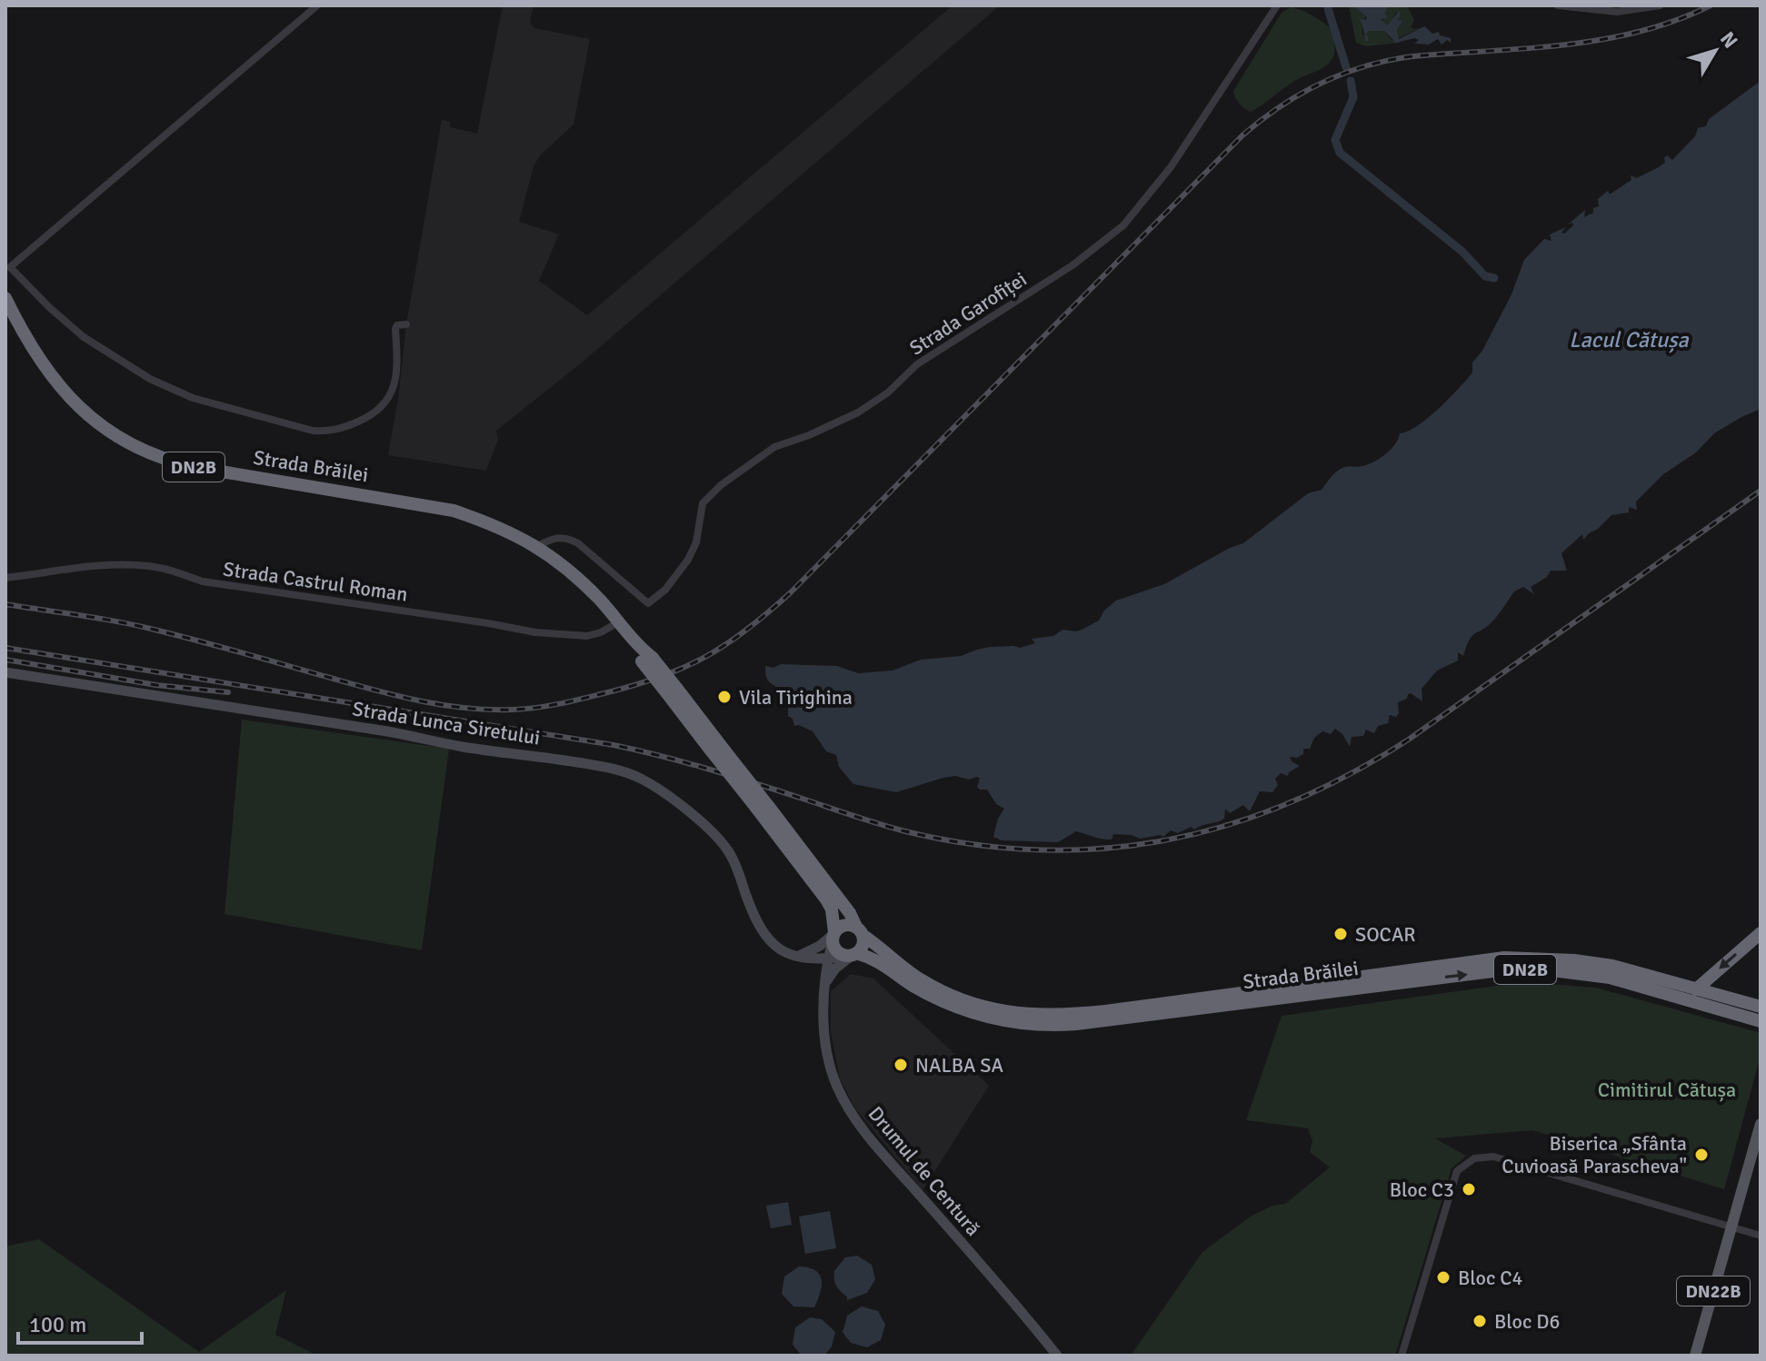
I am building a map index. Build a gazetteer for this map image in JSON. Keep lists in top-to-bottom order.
{
  "streets": {
    "highway": ["Strada Brăilei", "DN2B"],
    "main road": ["DN22B"],
    "street": [
      "Strada Garofiței",
      "Strada Castrul Roman",
      "Strada Lunca Siretului",
      "Drumul de Centură"
    ]
  },
  "crossings": [
    ["Strada Garofiței", "Strada Brăilei"],
    ["Strada Brăilei", "DN2B"],
    ["Strada Brăilei", "Strada Castrul Roman"],
    ["Strada Brăilei", "Drumul de Centură"],
    ["DN2B", "Drumul de Centură"],
    ["Strada Lunca Siretului", "Drumul de Centură"]
  ],
  "water": ["Lacul Cătușa"],
  "parks": ["Cimitirul Cătușa"],
  "places": [
    "Vila Tirighina",
    "SOCAR",
    "NALBA SA",
    "Biserica „Sfânta Cuvioasă Parascheva\"",
    "Bloc C3",
    "Bloc C4",
    "Bloc D6"
  ],
  "scale_bar": "100 m",
  "north": "top right"
}
